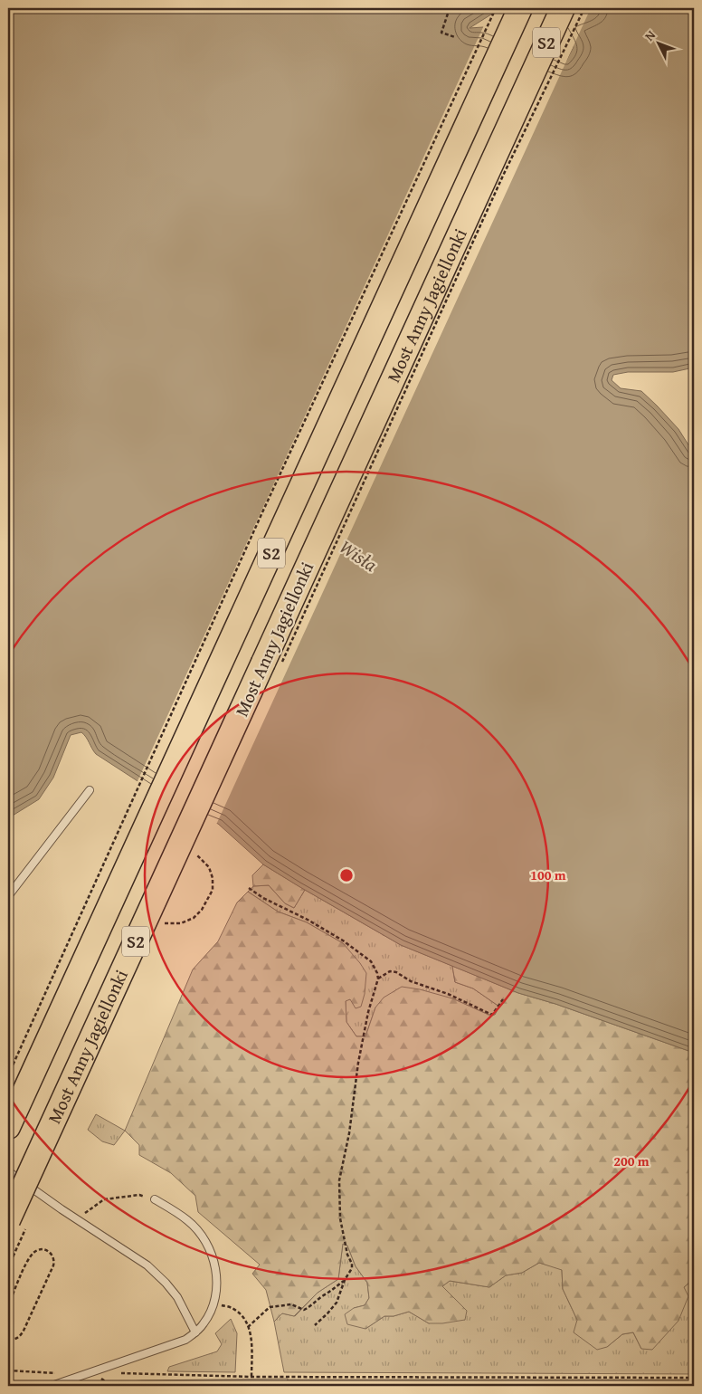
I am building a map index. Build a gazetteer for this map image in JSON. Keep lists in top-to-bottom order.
{
  "streets": {
    "highway": ["S2", "Most Anny Jagiellonki"]
  },
  "water": ["Wisła"],
  "north": "top left",
  "rings": ["100 m", "200 m"]
}
